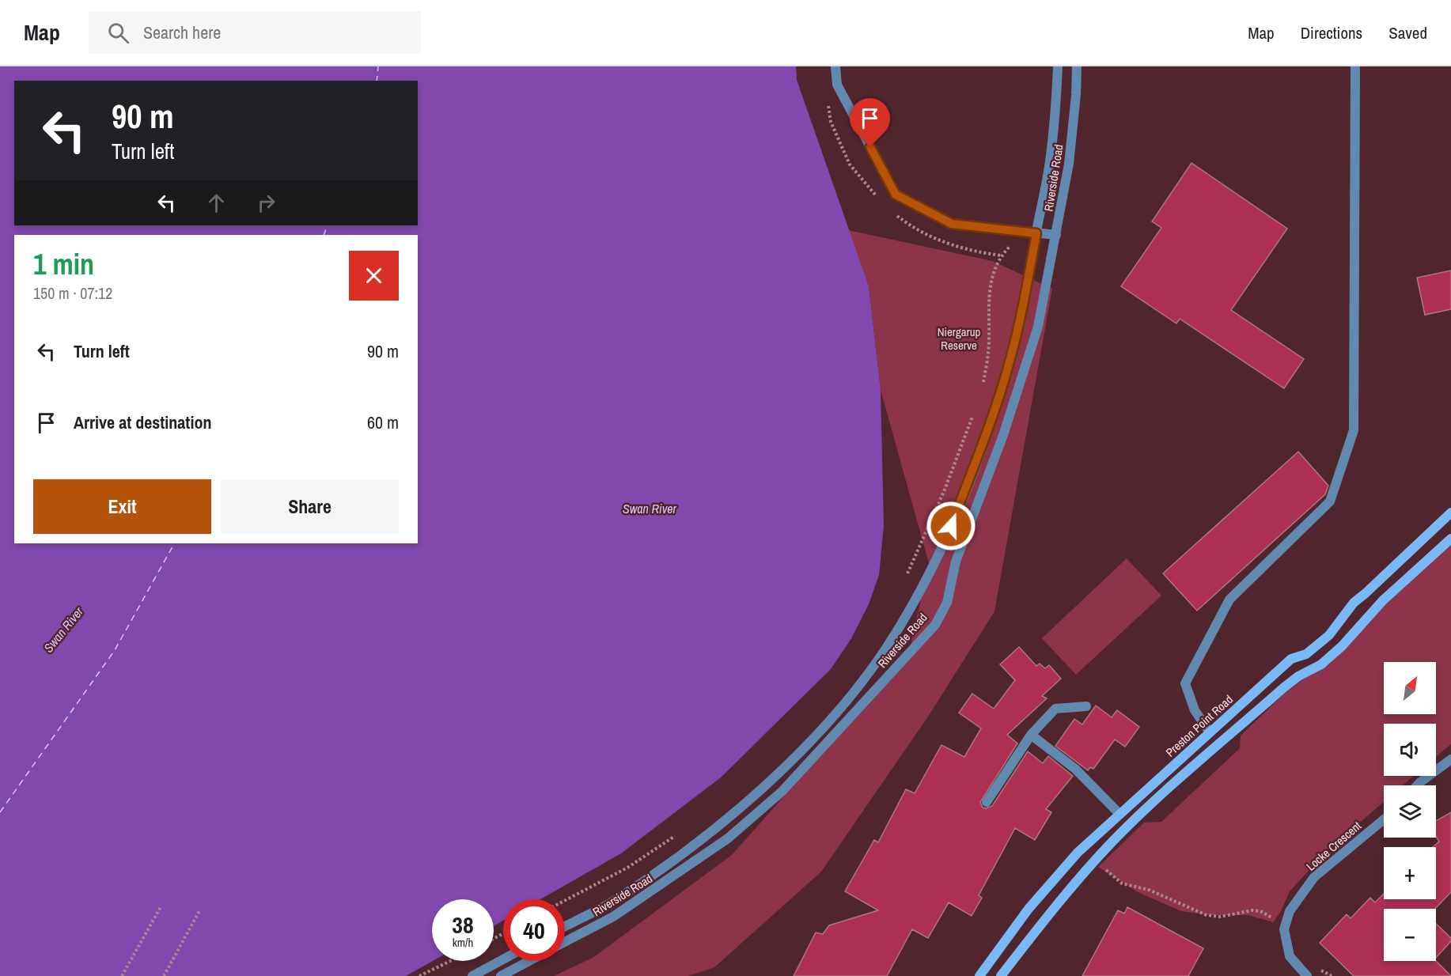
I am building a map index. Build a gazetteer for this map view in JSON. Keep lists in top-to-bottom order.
{
  "streets": {
    "main road": ["Preston Point Road"],
    "street": ["Riverside Road", "Locke Crescent"]
  },
  "water": ["Swan River"],
  "parks": ["Niergarup Reserve"],
  "north": "top right",
  "page": {
    "header": "Map",
    "search": "Search here",
    "nav": ["Map", "Directions", "Saved"],
    "turn": ["90 m", "Turn left"],
    "heading": ["1 min", "150 m · 07:12"],
    "list": [
      {
        "name": "Turn left",
        "value": "90 m"
      },
      {
        "name": "Arrive at destination",
        "value": "60 m"
      }
    ],
    "buttons": ["Exit", "Share"],
    "map_buttons": ["+", "−"],
    "speed": "38 km/h",
    "limit": "40"
  }
}
